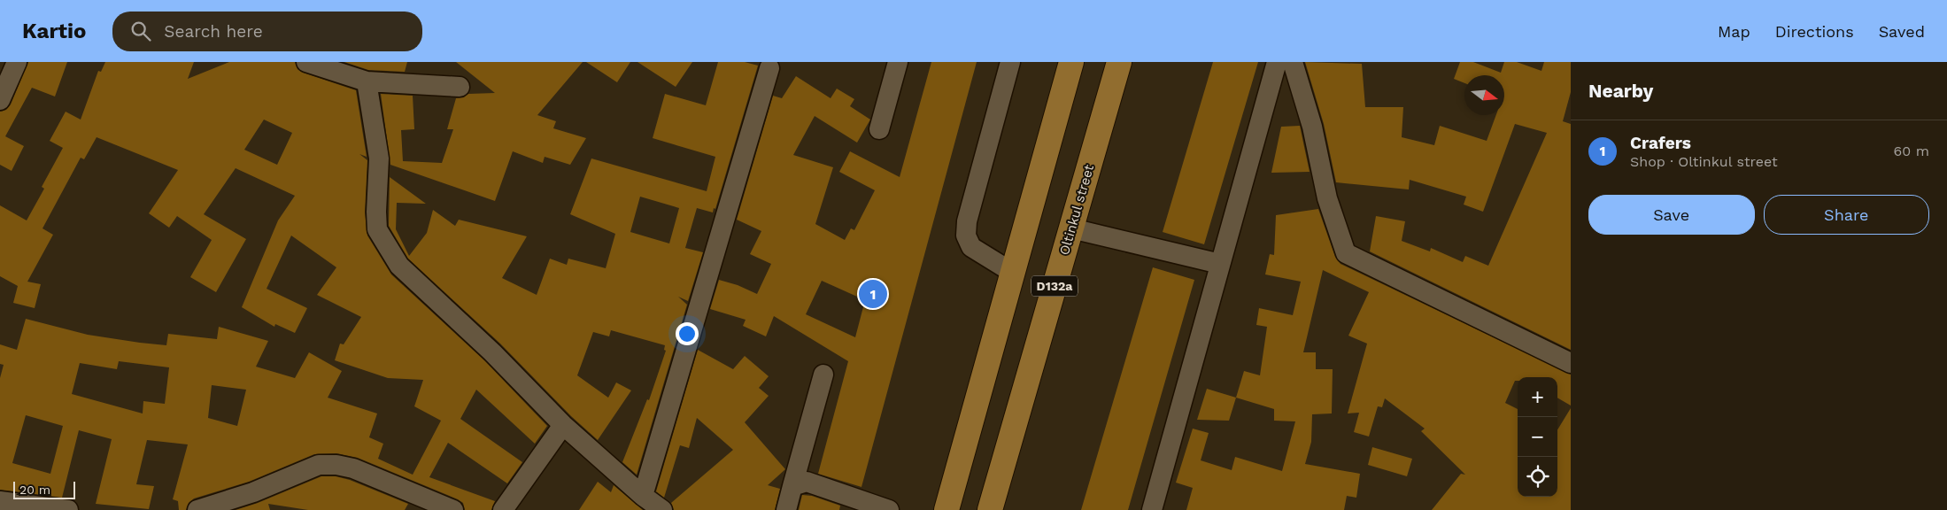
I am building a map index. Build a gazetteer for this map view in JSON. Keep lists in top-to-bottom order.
{
  "streets": {
    "main road": ["Oltinkul street", "D132a"]
  },
  "scale_bar": "20 m",
  "north": "right",
  "page": {
    "header": "Kartio",
    "search": "Search here",
    "nav": ["Map", "Directions", "Saved"],
    "heading": "Nearby",
    "list": [
      {
        "mark": "1",
        "name": "Crafers",
        "note": "Shop · Oltinkul street",
        "value": "60 m"
      }
    ],
    "buttons": ["Save", "Share"],
    "pins": "1",
    "map_buttons": ["+", "−"],
    "scale": "20 m"
  }
}
